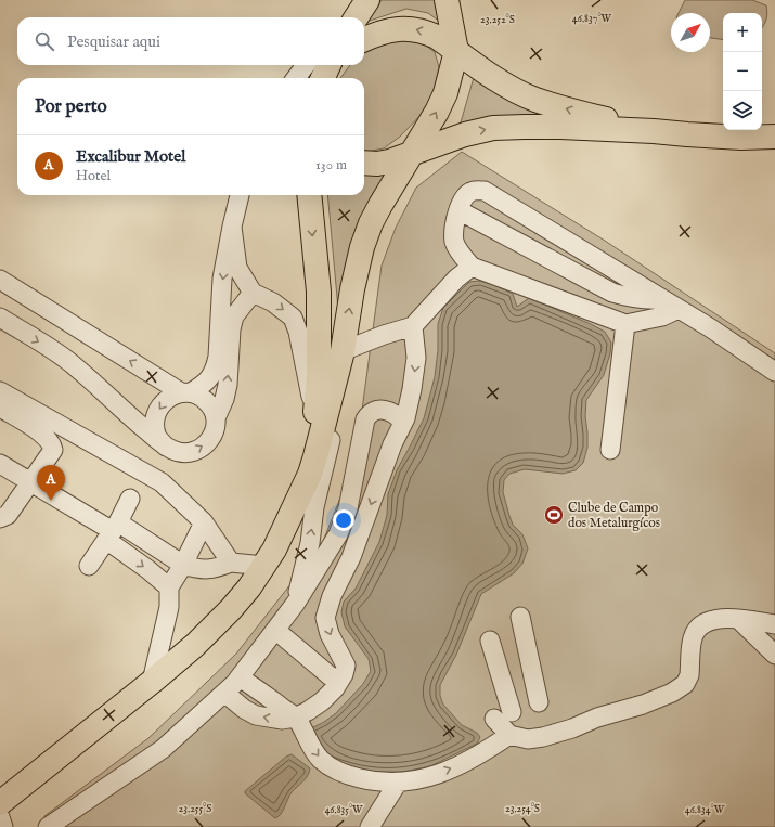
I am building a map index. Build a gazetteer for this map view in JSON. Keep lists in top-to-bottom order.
{
  "places": {
    "sports": ["Clube de Campo dos Metalurgícos"]
  },
  "north": "top right",
  "page": {
    "map_buttons": ["+", "−"],
    "search": "Pesquisar aqui",
    "heading": "Por perto",
    "list": [
      {
        "mark": "A",
        "name": "Excalibur Motel",
        "note": "Hotel",
        "value": "130 m"
      }
    ],
    "pins": "A"
  },
  "coordinates": [
    "46.837°W",
    "23.252°S",
    "23.255°S",
    "23.254°S",
    "46.835°W",
    "46.834°W"
  ]
}
